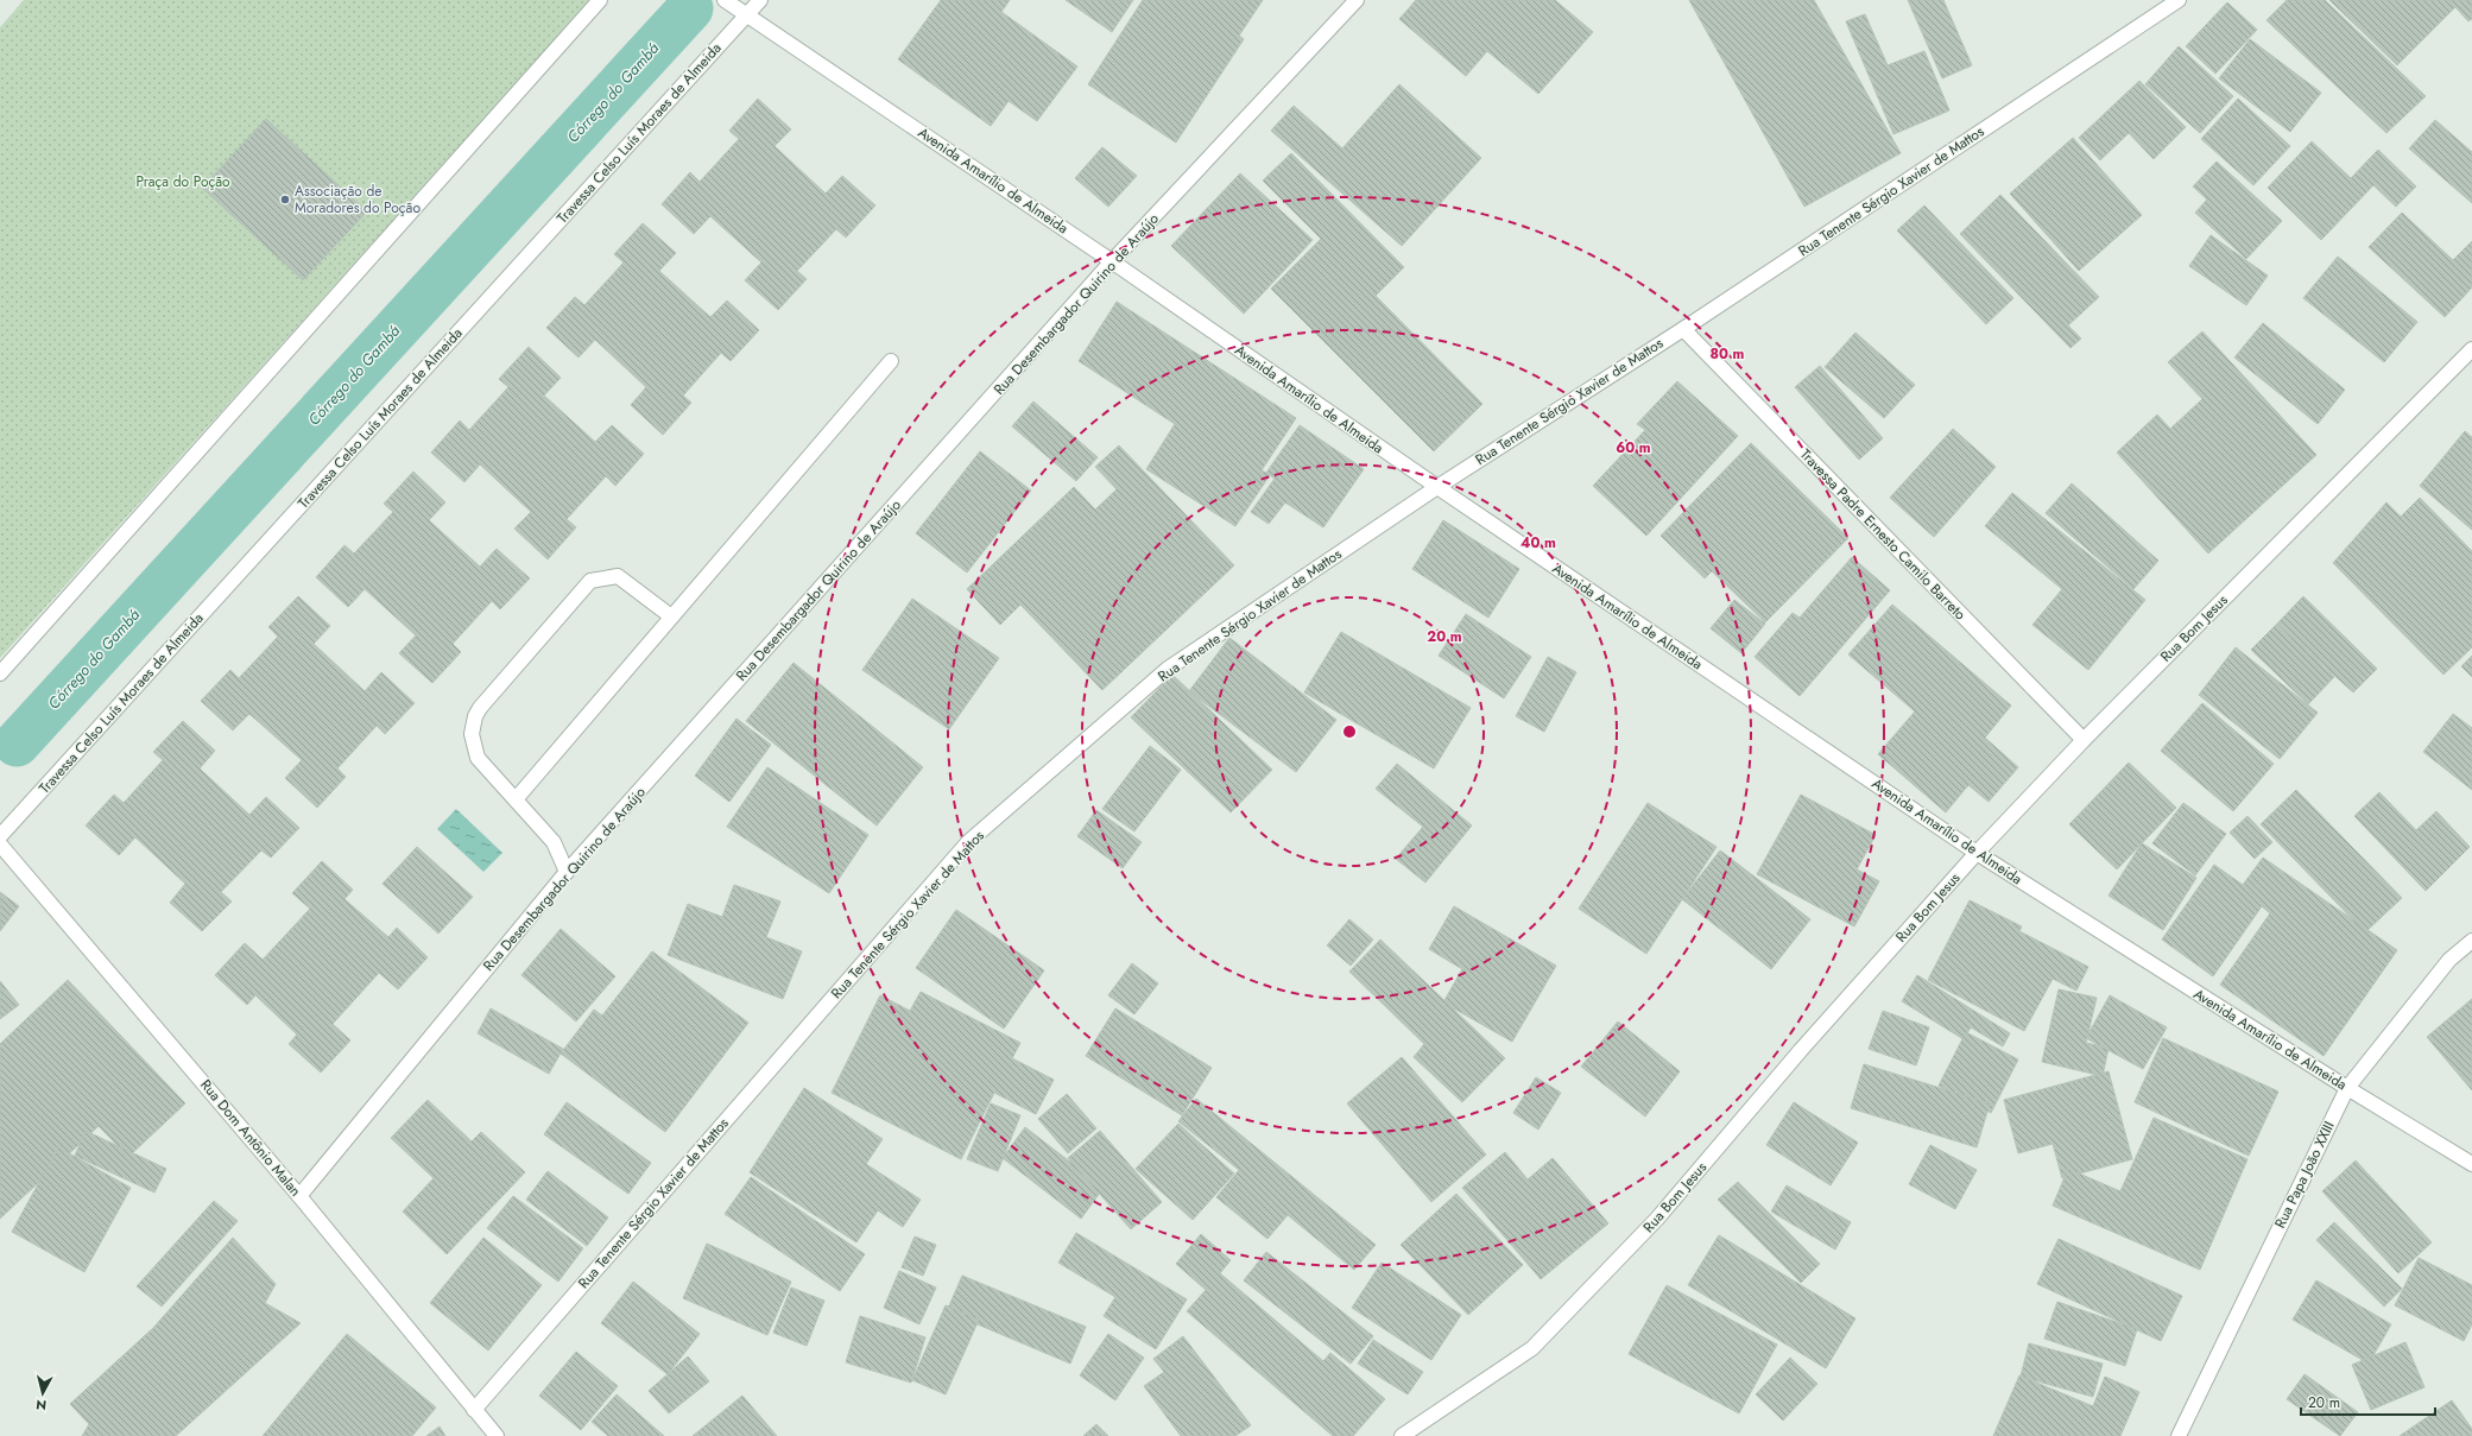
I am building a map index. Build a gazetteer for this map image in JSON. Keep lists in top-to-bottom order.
{
  "streets": {
    "street": [
      "Travessa Celso Luís Moraes de Almeida",
      "Avenida Amarílio de Almeida",
      "Rua Tenente Sérgio Xavier de Mattos",
      "Rua Desembargador Quirino de Araújo",
      "Travessa Padre Ernesto Camilo Barreto",
      "Rua Bom Jesus",
      "Rua Dom Antônio Malan",
      "Rua Papa João XXIII"
    ]
  },
  "crossings": [
    ["Travessa Celso Luís Moraes de Almeida", "Avenida Amarílio de Almeida"],
    ["Avenida Amarílio de Almeida", "Rua Tenente Sérgio Xavier de Mattos"],
    ["Avenida Amarílio de Almeida", "Rua Desembargador Quirino de Araújo"],
    ["Avenida Amarílio de Almeida", "Rua Bom Jesus"],
    ["Avenida Amarílio de Almeida", "Rua Papa João XXIII"],
    ["Rua Tenente Sérgio Xavier de Mattos", "Travessa Padre Ernesto Camilo Barreto"],
    ["Rua Tenente Sérgio Xavier de Mattos", "Rua Dom Antônio Malan"],
    ["Rua Desembargador Quirino de Araújo", "Rua Dom Antônio Malan"],
    ["Travessa Padre Ernesto Camilo Barreto", "Rua Bom Jesus"]
  ],
  "water": ["Córrego do Gambá"],
  "parks": ["Praça do Poção"],
  "places": ["Associação de Moradores do Poção"],
  "scale_bar": "20 m",
  "north": "bottom",
  "rings": [
    "80 m",
    "60 m",
    "40 m",
    "20 m"
  ]
}
